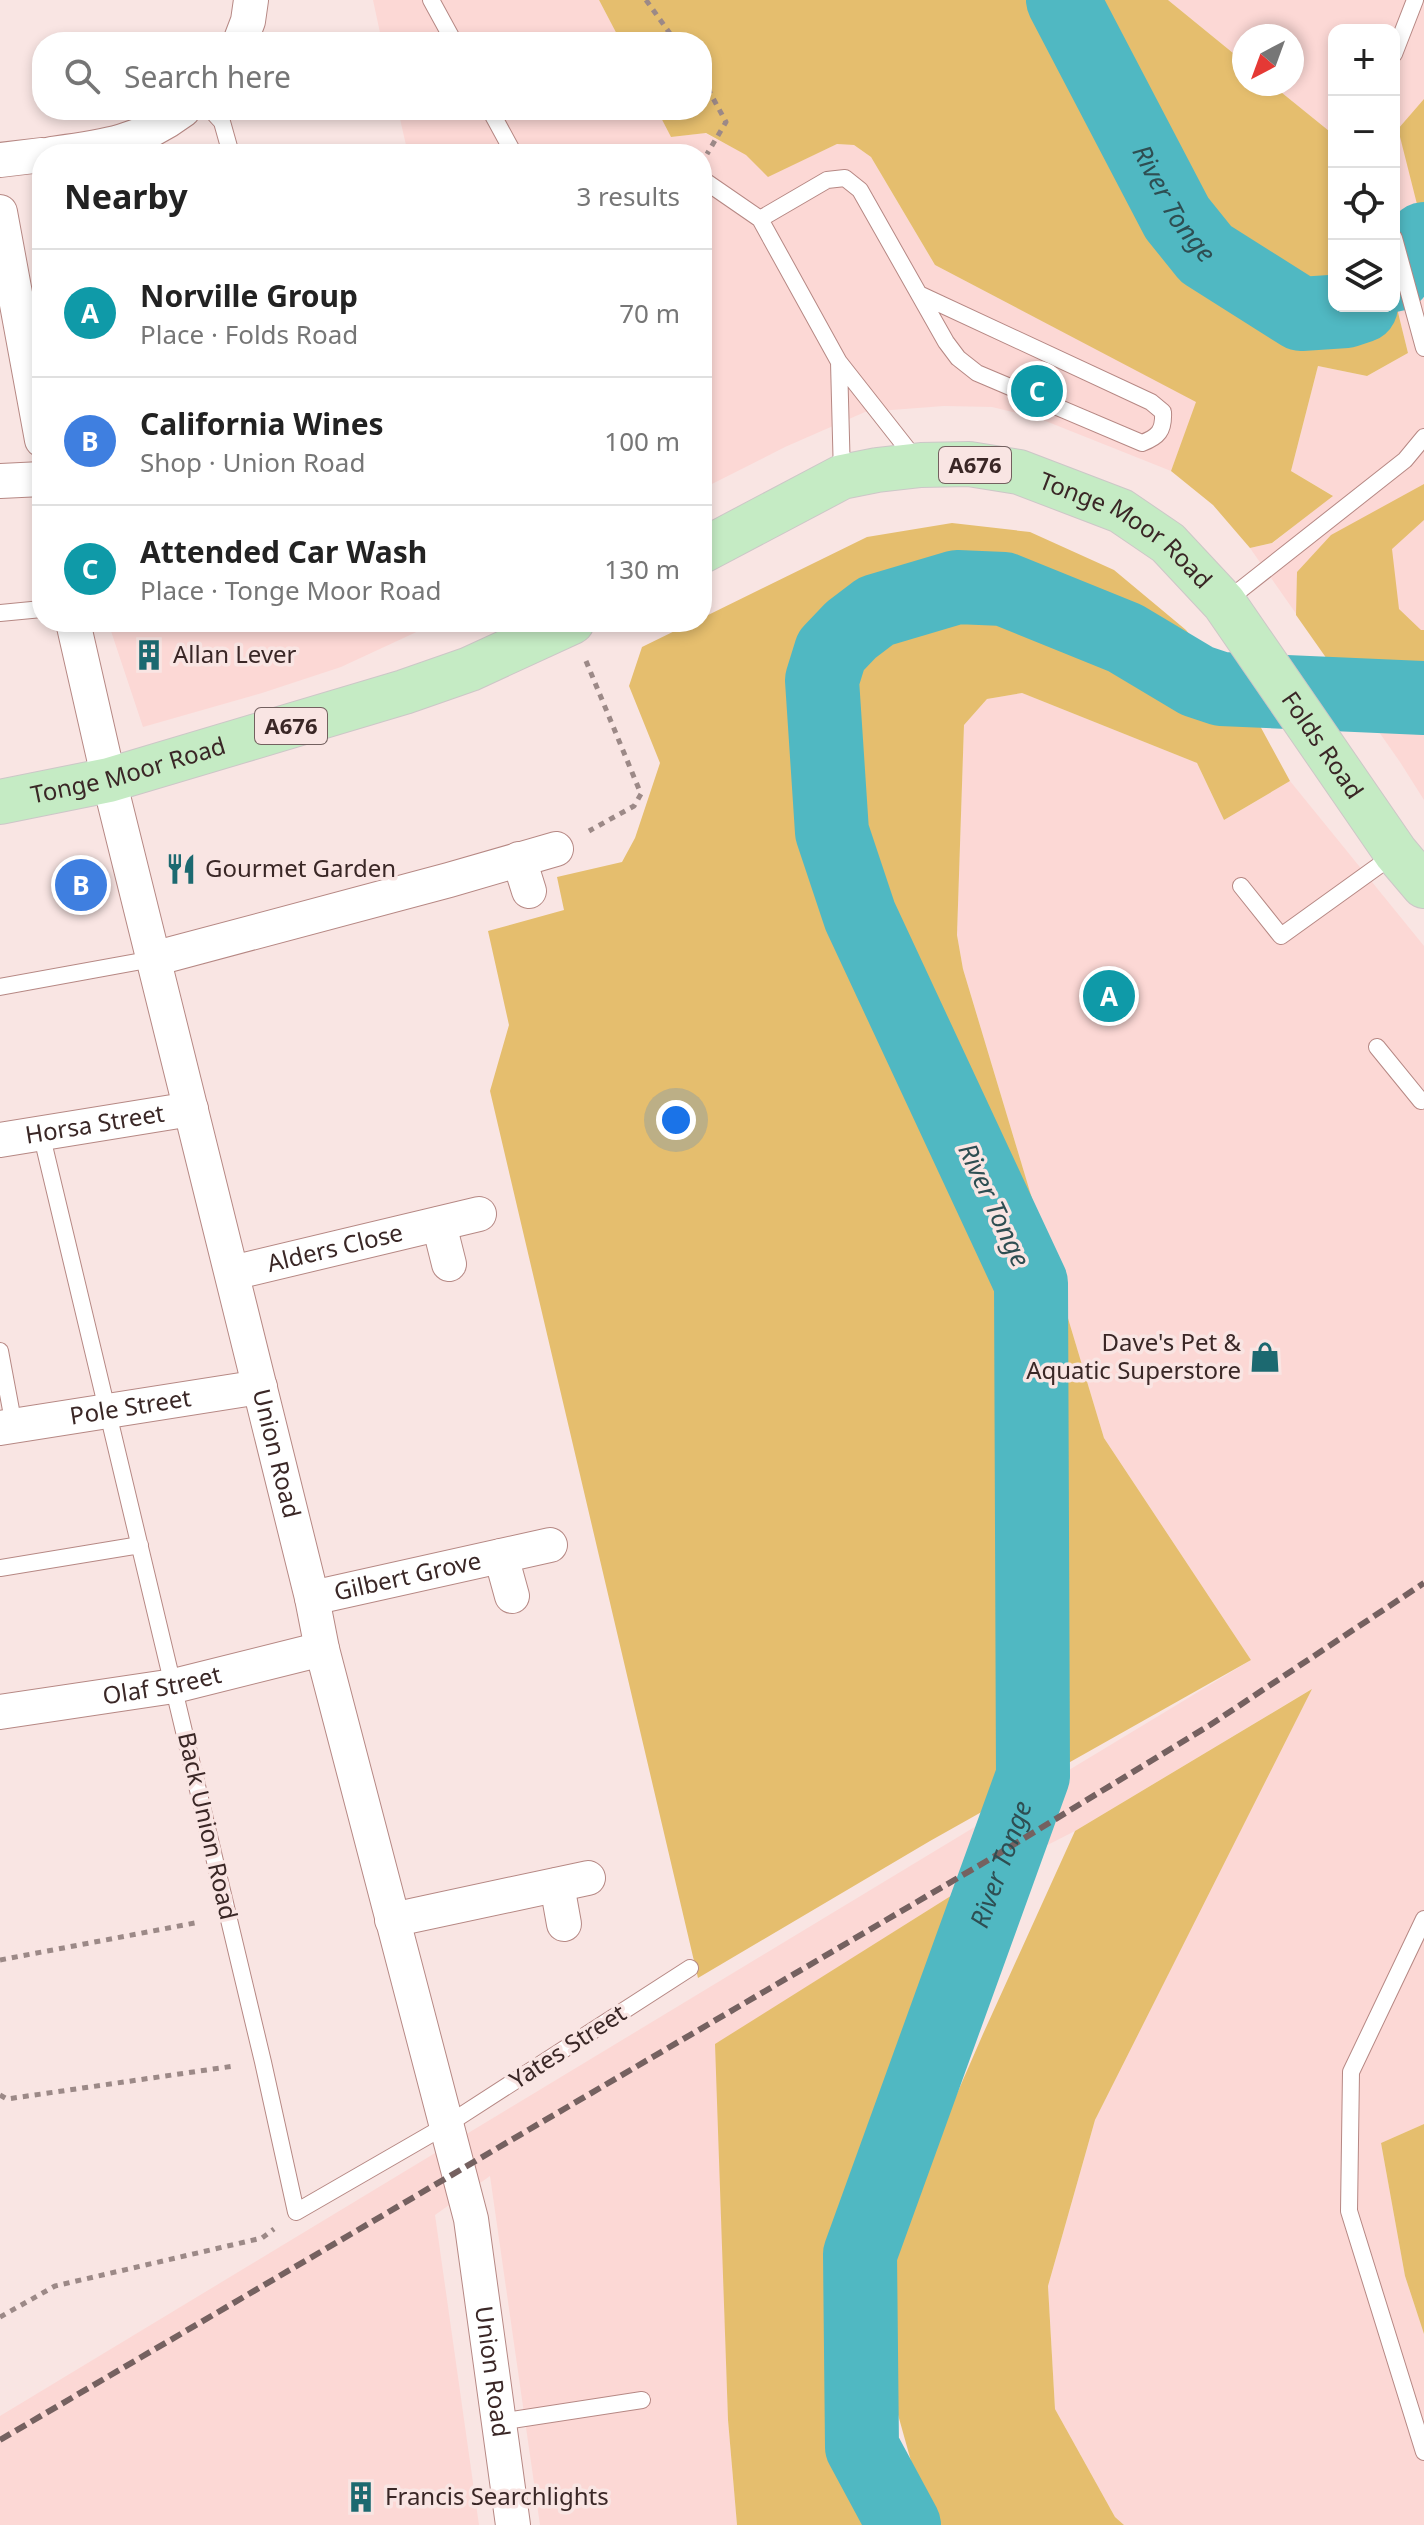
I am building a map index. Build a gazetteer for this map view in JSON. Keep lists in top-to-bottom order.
{
  "streets": {
    "main road": ["A676", "Tonge Moor Road", "Folds Road"],
    "street": [
      "Horsa Street",
      "Alders Close",
      "Pole Street",
      "Union Road",
      "Gilbert Grove",
      "Olaf Street"
    ],
    "lane": ["Back Union Road", "Yates Street"]
  },
  "crossings": [
    ["Tonge Moor Road", "Folds Road"],
    ["Tonge Moor Road", "Union Road"],
    ["Horsa Street", "Union Road"],
    ["Horsa Street", "Back Union Road"],
    ["Alders Close", "Union Road"],
    ["Pole Street", "Union Road"],
    ["Pole Street", "Back Union Road"],
    ["Union Road", "Gilbert Grove"],
    ["Union Road", "Olaf Street"],
    ["Union Road", "Yates Street"],
    ["Olaf Street", "Back Union Road"]
  ],
  "water": ["River Tonge"],
  "places": {
    "building": ["Allan Lever", "Francis Searchlights"],
    "restaurant": ["Gourmet Garden"],
    "shop": ["Dave's Pet & Aquatic Superstore"]
  },
  "north": "bottom left",
  "page": {
    "map_buttons": ["+", "−"],
    "search": "Search here",
    "heading": ["Nearby", "3 results"],
    "list": [
      {
        "mark": "A",
        "name": "Norville Group",
        "note": "Place · Folds Road",
        "value": "70 m"
      },
      {
        "mark": "B",
        "name": "California Wines",
        "note": "Shop · Union Road",
        "value": "100 m"
      },
      {
        "mark": "C",
        "name": "Attended Car Wash",
        "note": "Place · Tonge Moor Road",
        "value": "130 m"
      }
    ],
    "pins": ["C", "B", "A"]
  }
}
